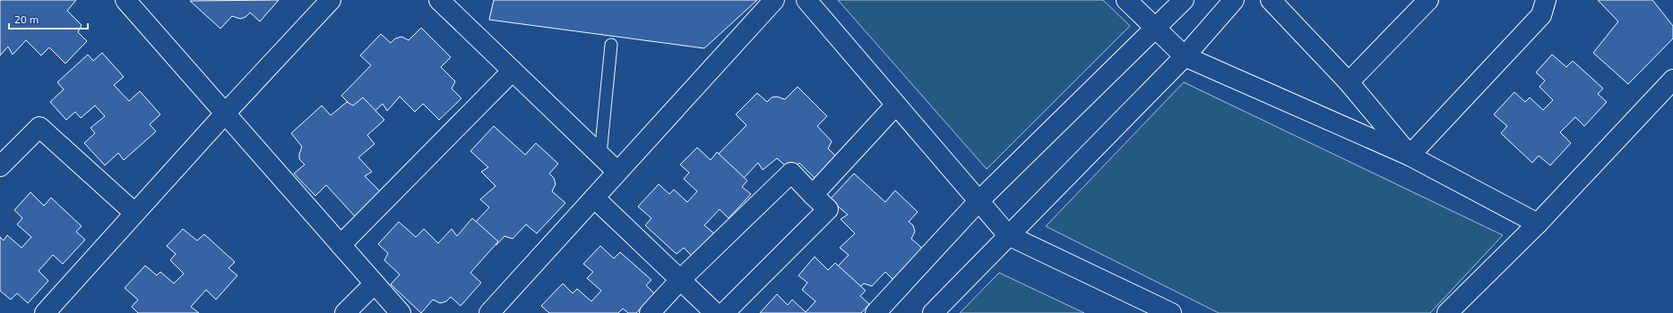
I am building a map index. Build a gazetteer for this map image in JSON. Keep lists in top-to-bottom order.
{
  "scale_bar": "20 m"
}
